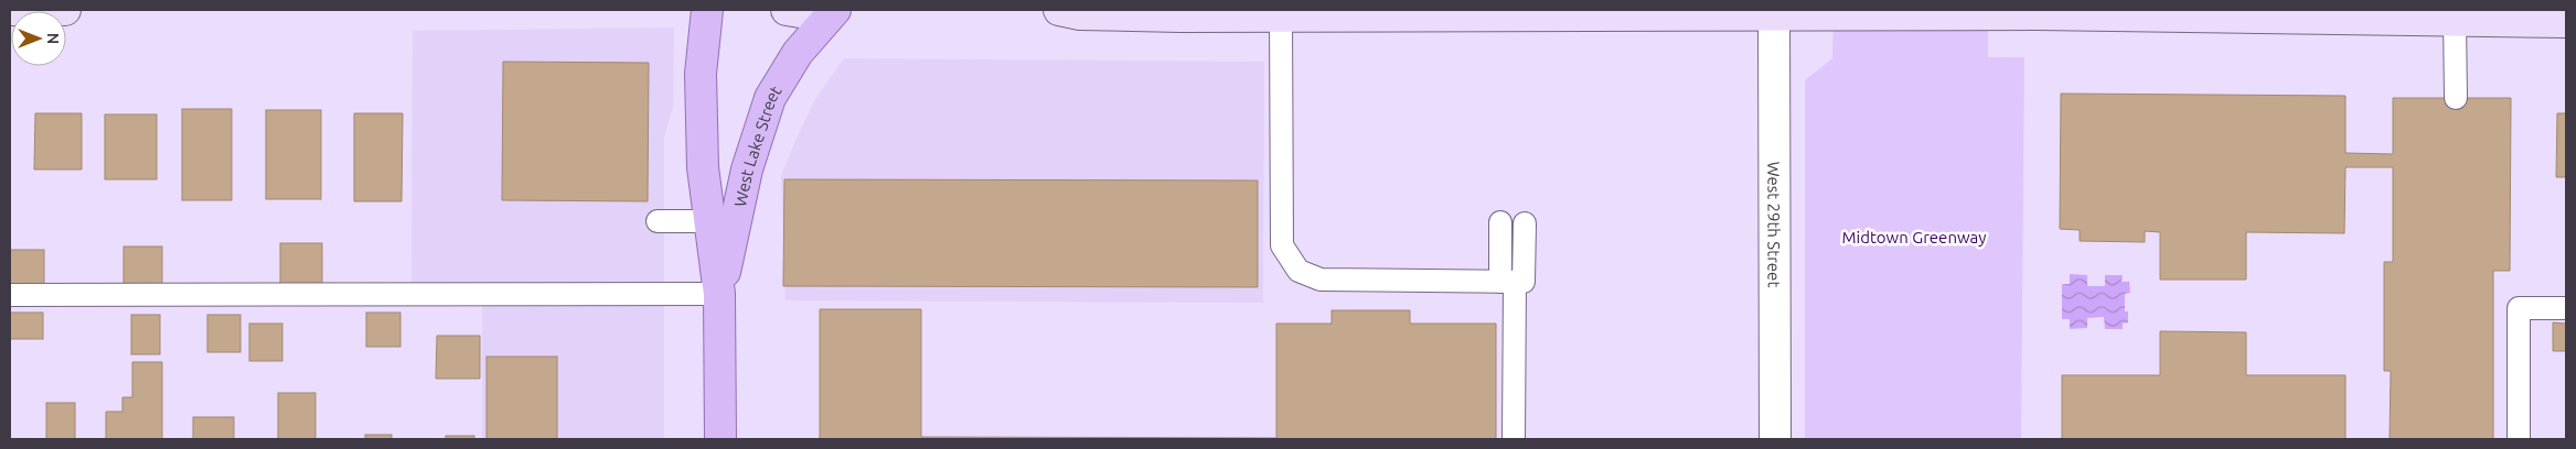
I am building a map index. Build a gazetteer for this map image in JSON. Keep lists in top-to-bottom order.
{
  "streets": {
    "main road": ["West Lake Street"],
    "street": ["West 29th Street"]
  },
  "parks": ["Midtown Greenway"],
  "north": "right"
}
